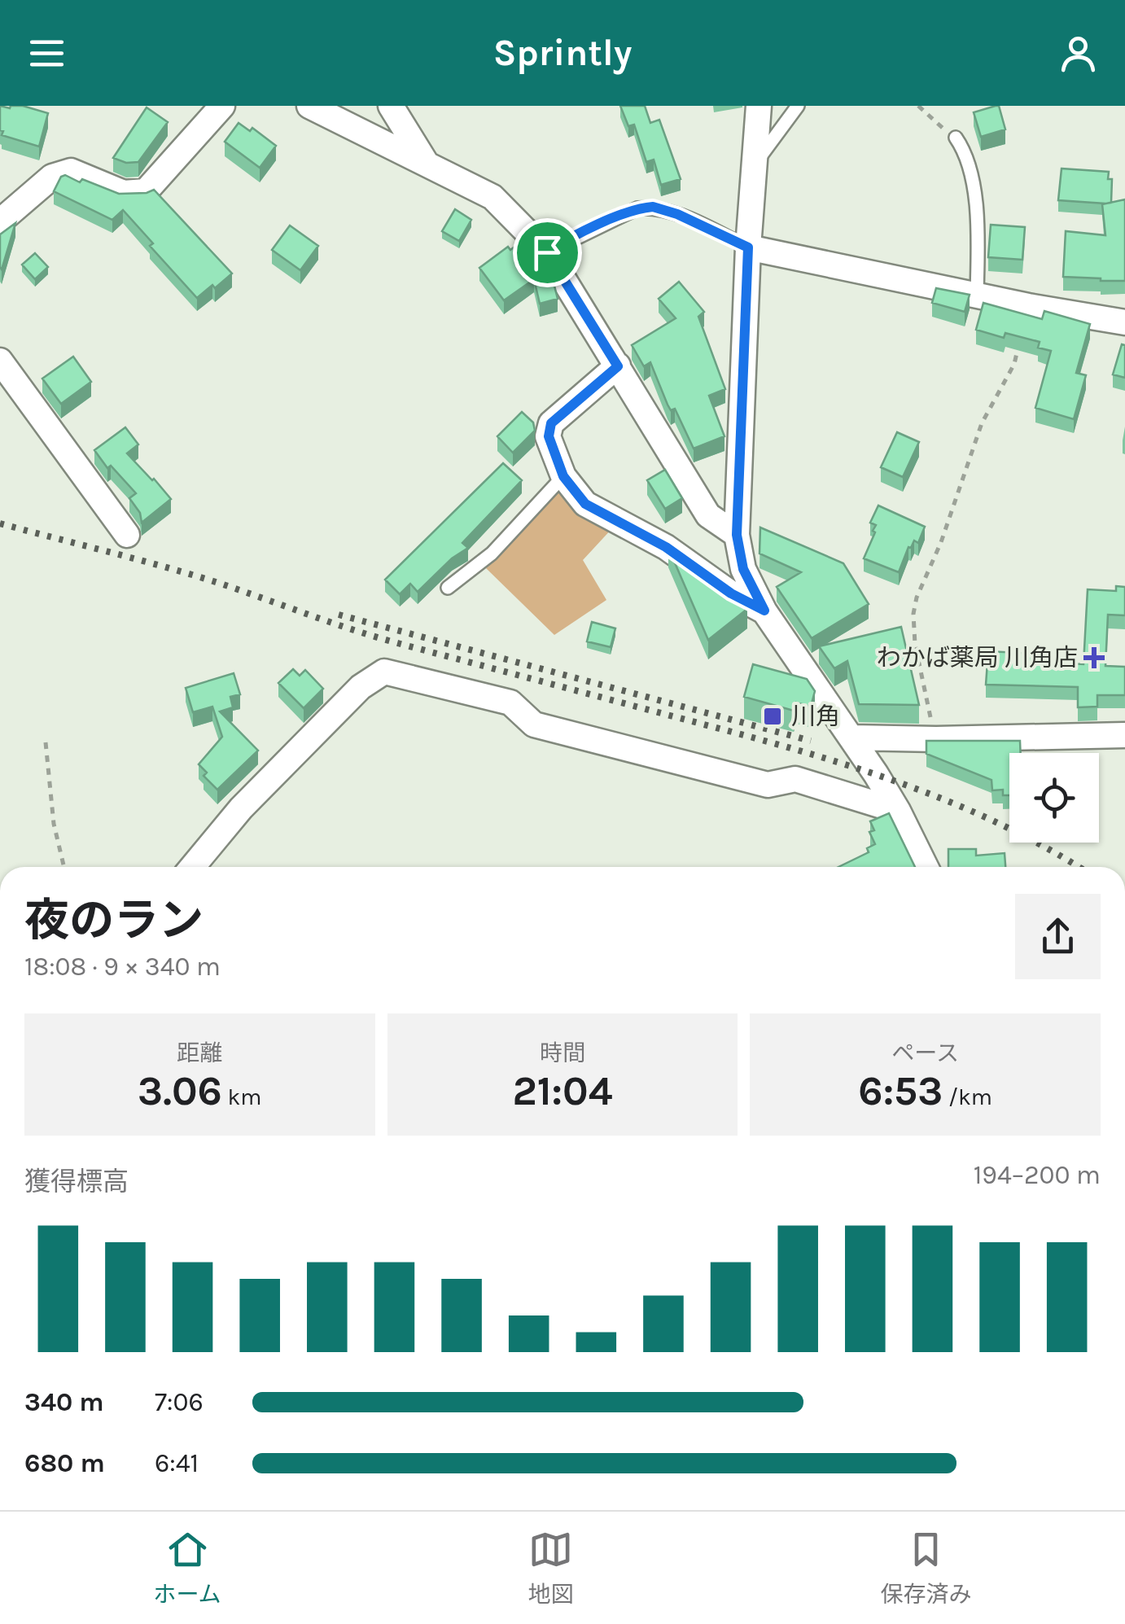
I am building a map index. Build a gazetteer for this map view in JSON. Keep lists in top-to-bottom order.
{
  "places": {
    "health": ["わかば薬局 川角店"],
    "transit": ["川角"]
  },
  "page": {
    "header": "Sprintly",
    "heading": ["夜のラン", "18:08 · 9 × 340 m"],
    "stats": [
      ["距離", "3.06 km"],
      ["時間", "21:04"],
      ["ペース", "6:53 /km"]
    ],
    "chart": ["獲得標高", "194–200 m"],
    "list": [
      {
        "name": "340 m",
        "note": "7:06"
      },
      {
        "name": "680 m",
        "note": "6:41"
      }
    ],
    "tabs": ["ホーム", "地図", "保存済み"]
  }
}
